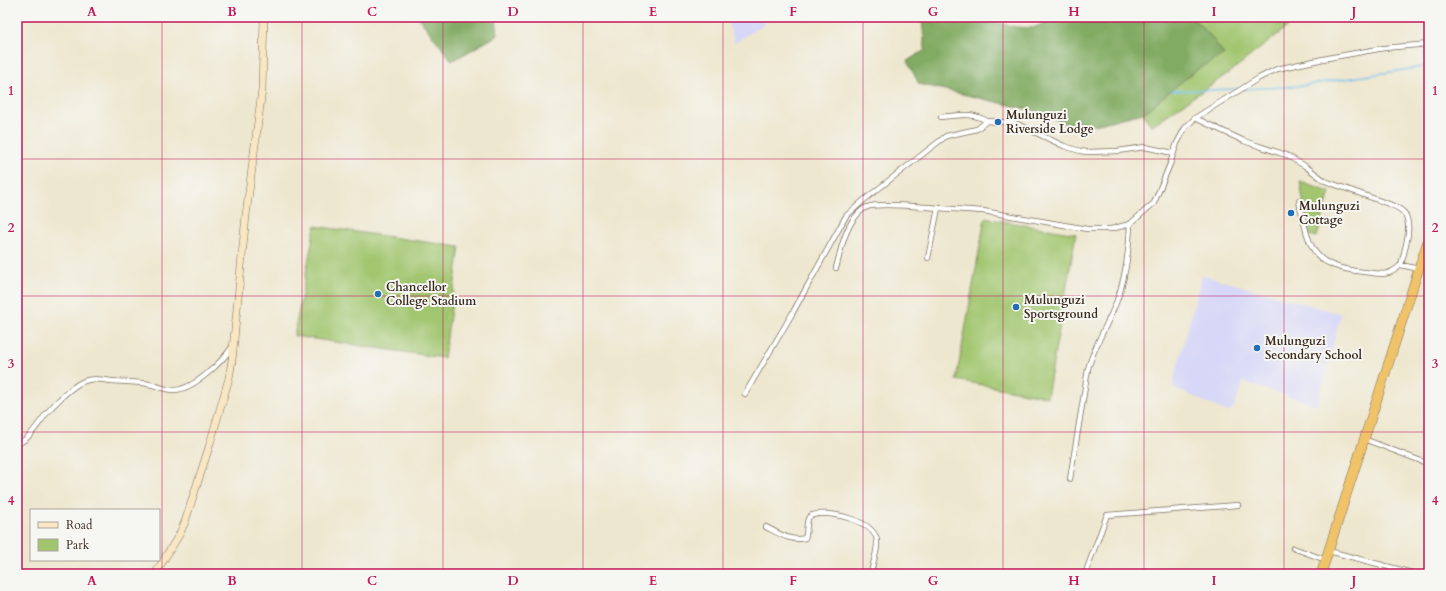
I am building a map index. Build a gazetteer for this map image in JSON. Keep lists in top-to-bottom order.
{
  "places": [
    "Mulunguzi Riverside Lodge",
    "Mulunguzi Cottage",
    "Chancellor College Stadium",
    "Mulunguzi Sportsground",
    "Mulunguzi Secondary School"
  ],
  "legend": ["Road", "Park"],
  "grid": {
    "columns": [
      "A",
      "B",
      "C",
      "D",
      "E",
      "F",
      "G",
      "H",
      "I",
      "J"
    ],
    "rows": [
      "1",
      "2",
      "3",
      "4"
    ]
  }
}
